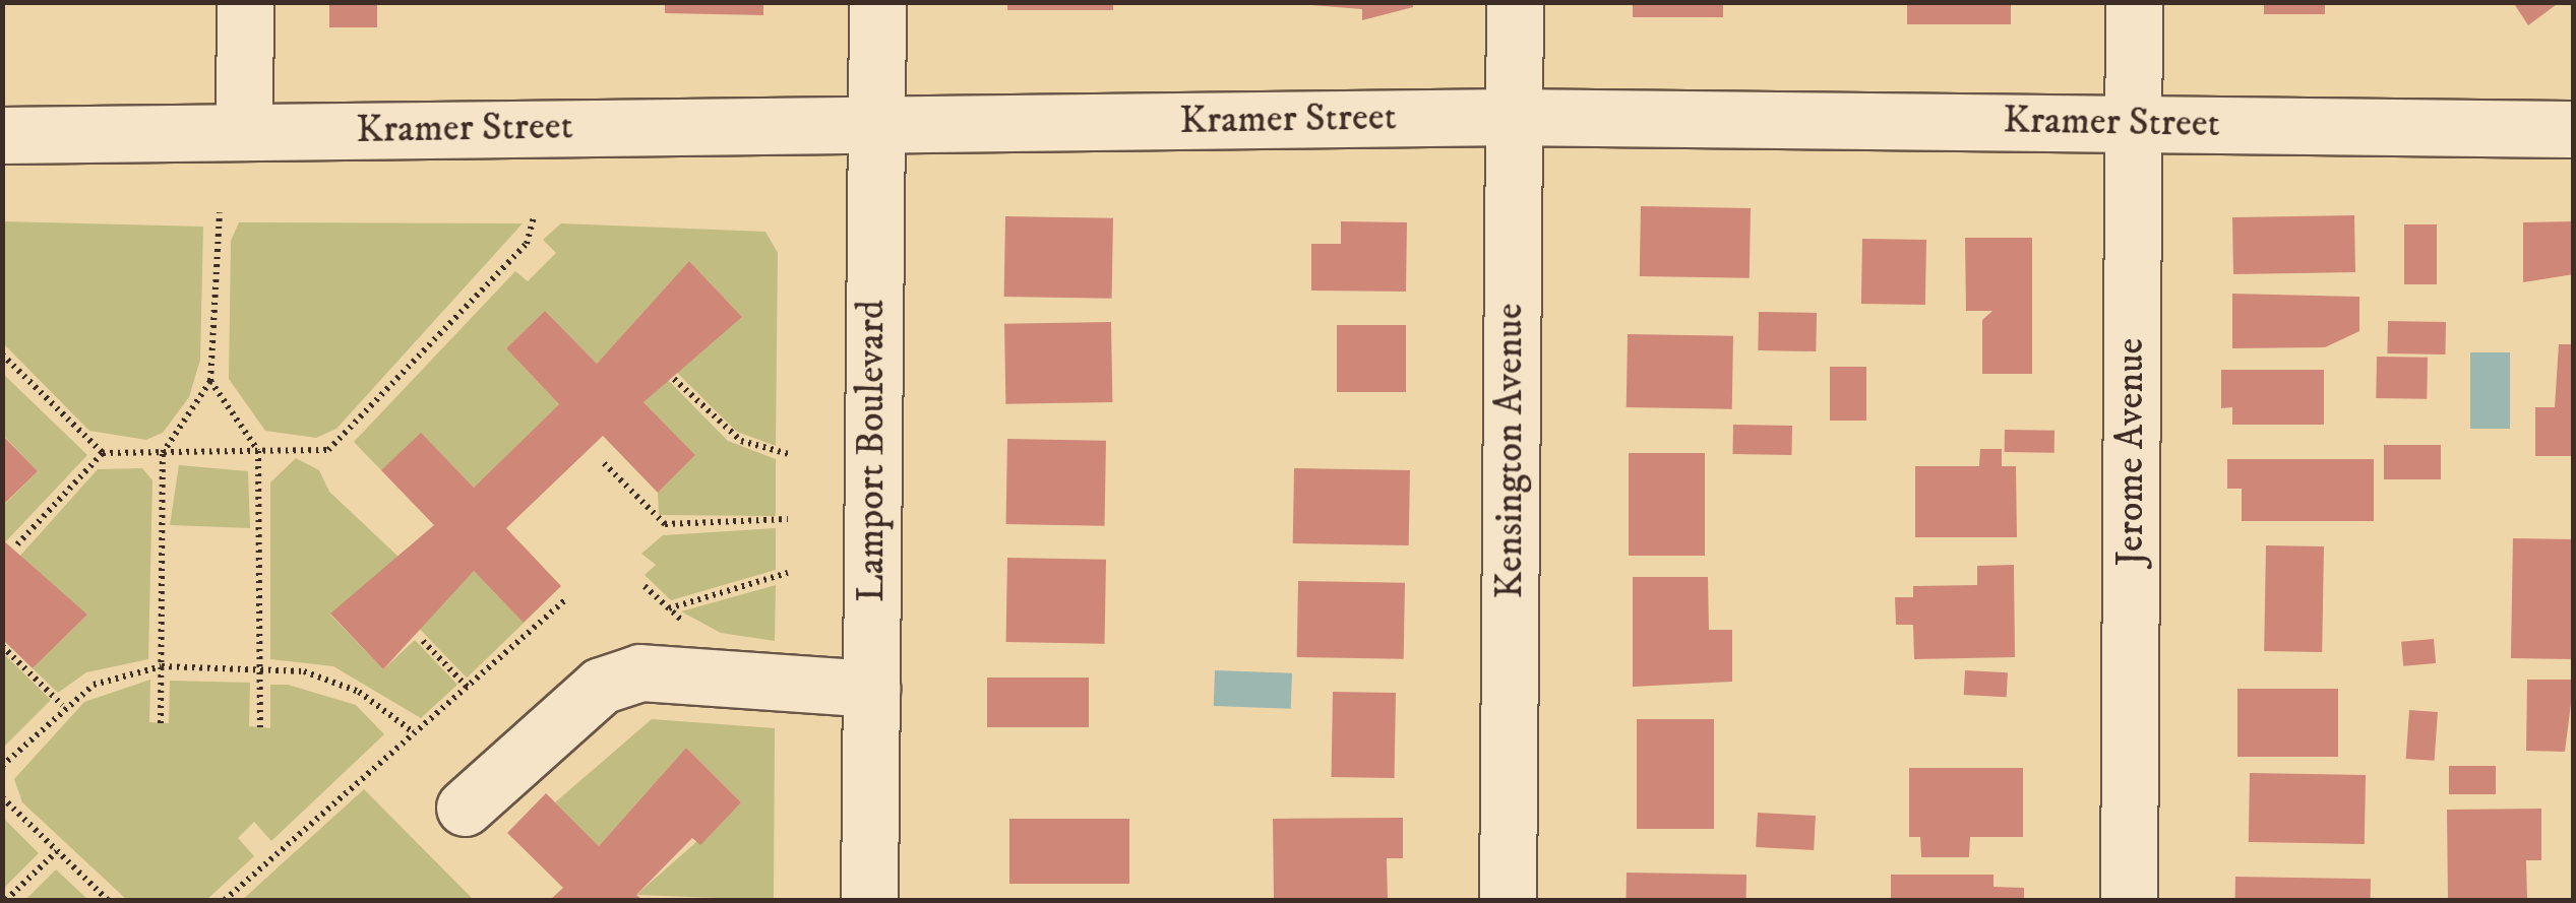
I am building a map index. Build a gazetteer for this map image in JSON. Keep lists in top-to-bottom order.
{
  "streets": {
    "street": [
      "Kramer Street",
      "Lamport Boulevard",
      "Kensington Avenue",
      "Jerome Avenue"
    ]
  },
  "crossings": [
    ["Kramer Street", "Lamport Boulevard"],
    ["Kramer Street", "Kensington Avenue"],
    ["Kramer Street", "Jerome Avenue"]
  ]
}
